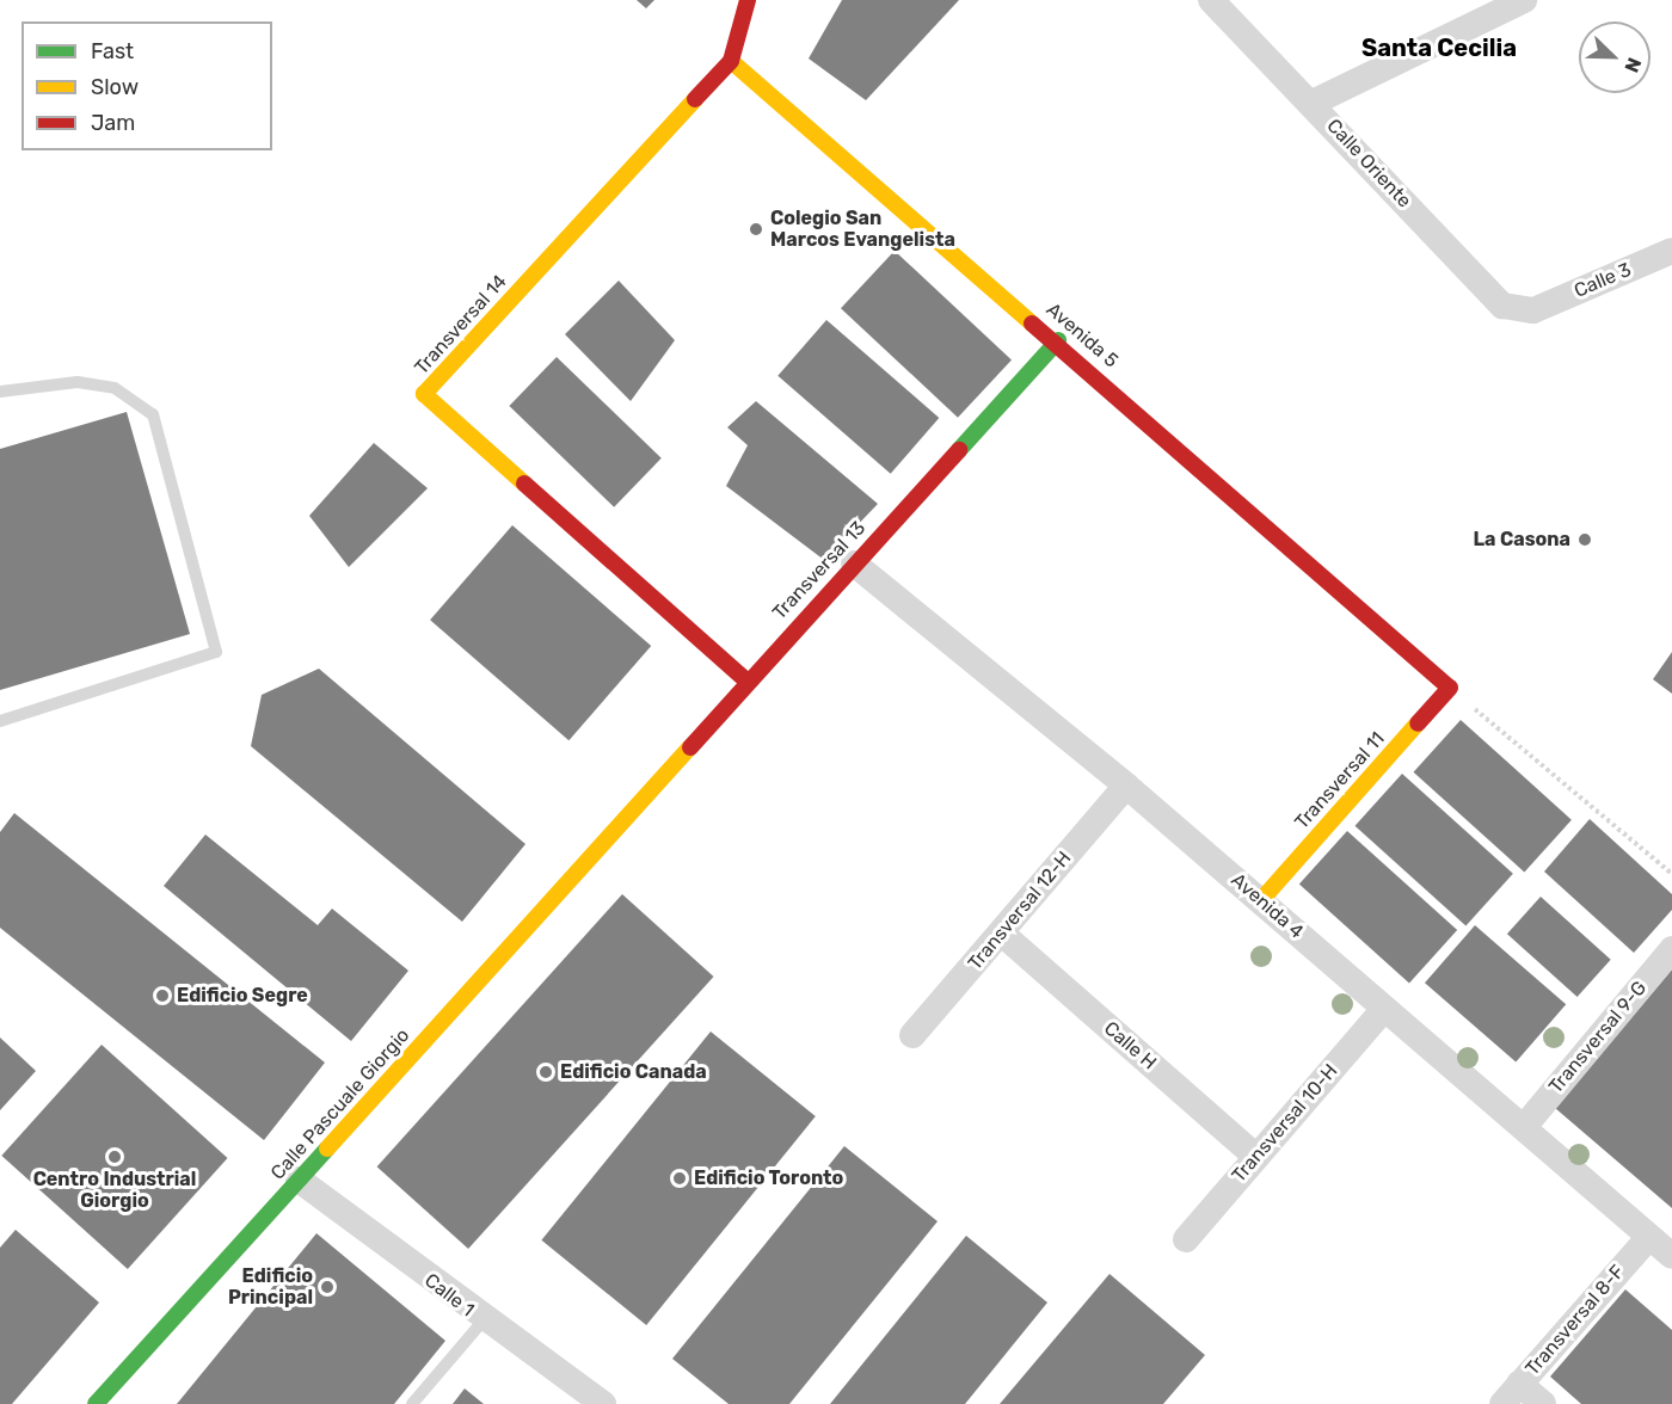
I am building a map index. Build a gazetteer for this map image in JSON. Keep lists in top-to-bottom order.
{
  "streets": {
    "street": [
      "Calle Oriente",
      "Calle 3",
      "Transversal 14",
      "Avenida 5",
      "Transversal 13",
      "Transversal 11",
      "Avenida 4",
      "Transversal 12-H",
      "Transversal 9-G",
      "Calle H",
      "Calle Pascuale Giorgio",
      "Transversal 10-H",
      "Calle 1",
      "Transversal 8-F"
    ]
  },
  "crossings": [
    ["Calle Oriente", "Calle 3"],
    ["Transversal 14", "Avenida 5"],
    ["Transversal 14", "Transversal 13"],
    ["Avenida 5", "Transversal 13"],
    ["Avenida 5", "Transversal 11"],
    ["Transversal 13", "Avenida 4"],
    ["Transversal 13", "Calle Pascuale Giorgio"],
    ["Transversal 11", "Avenida 4"],
    ["Avenida 4", "Transversal 12-H"],
    ["Avenida 4", "Transversal 9-G"],
    ["Avenida 4", "Transversal 10-H"],
    ["Avenida 4", "Transversal 8-F"],
    ["Transversal 12-H", "Calle H"],
    ["Calle H", "Transversal 10-H"],
    ["Calle Pascuale Giorgio", "Calle 1"]
  ],
  "districts": ["Santa Cecilia"],
  "places": [
    "Colegio San Marcos Evangelista",
    "La Casona",
    "Edificio Segre",
    "Edificio Canada",
    "Centro Industrial Giorgio",
    "Edificio Toronto",
    "Edificio Principal"
  ],
  "legend": ["Fast", "Slow", "Jam"],
  "north": "bottom right"
}
